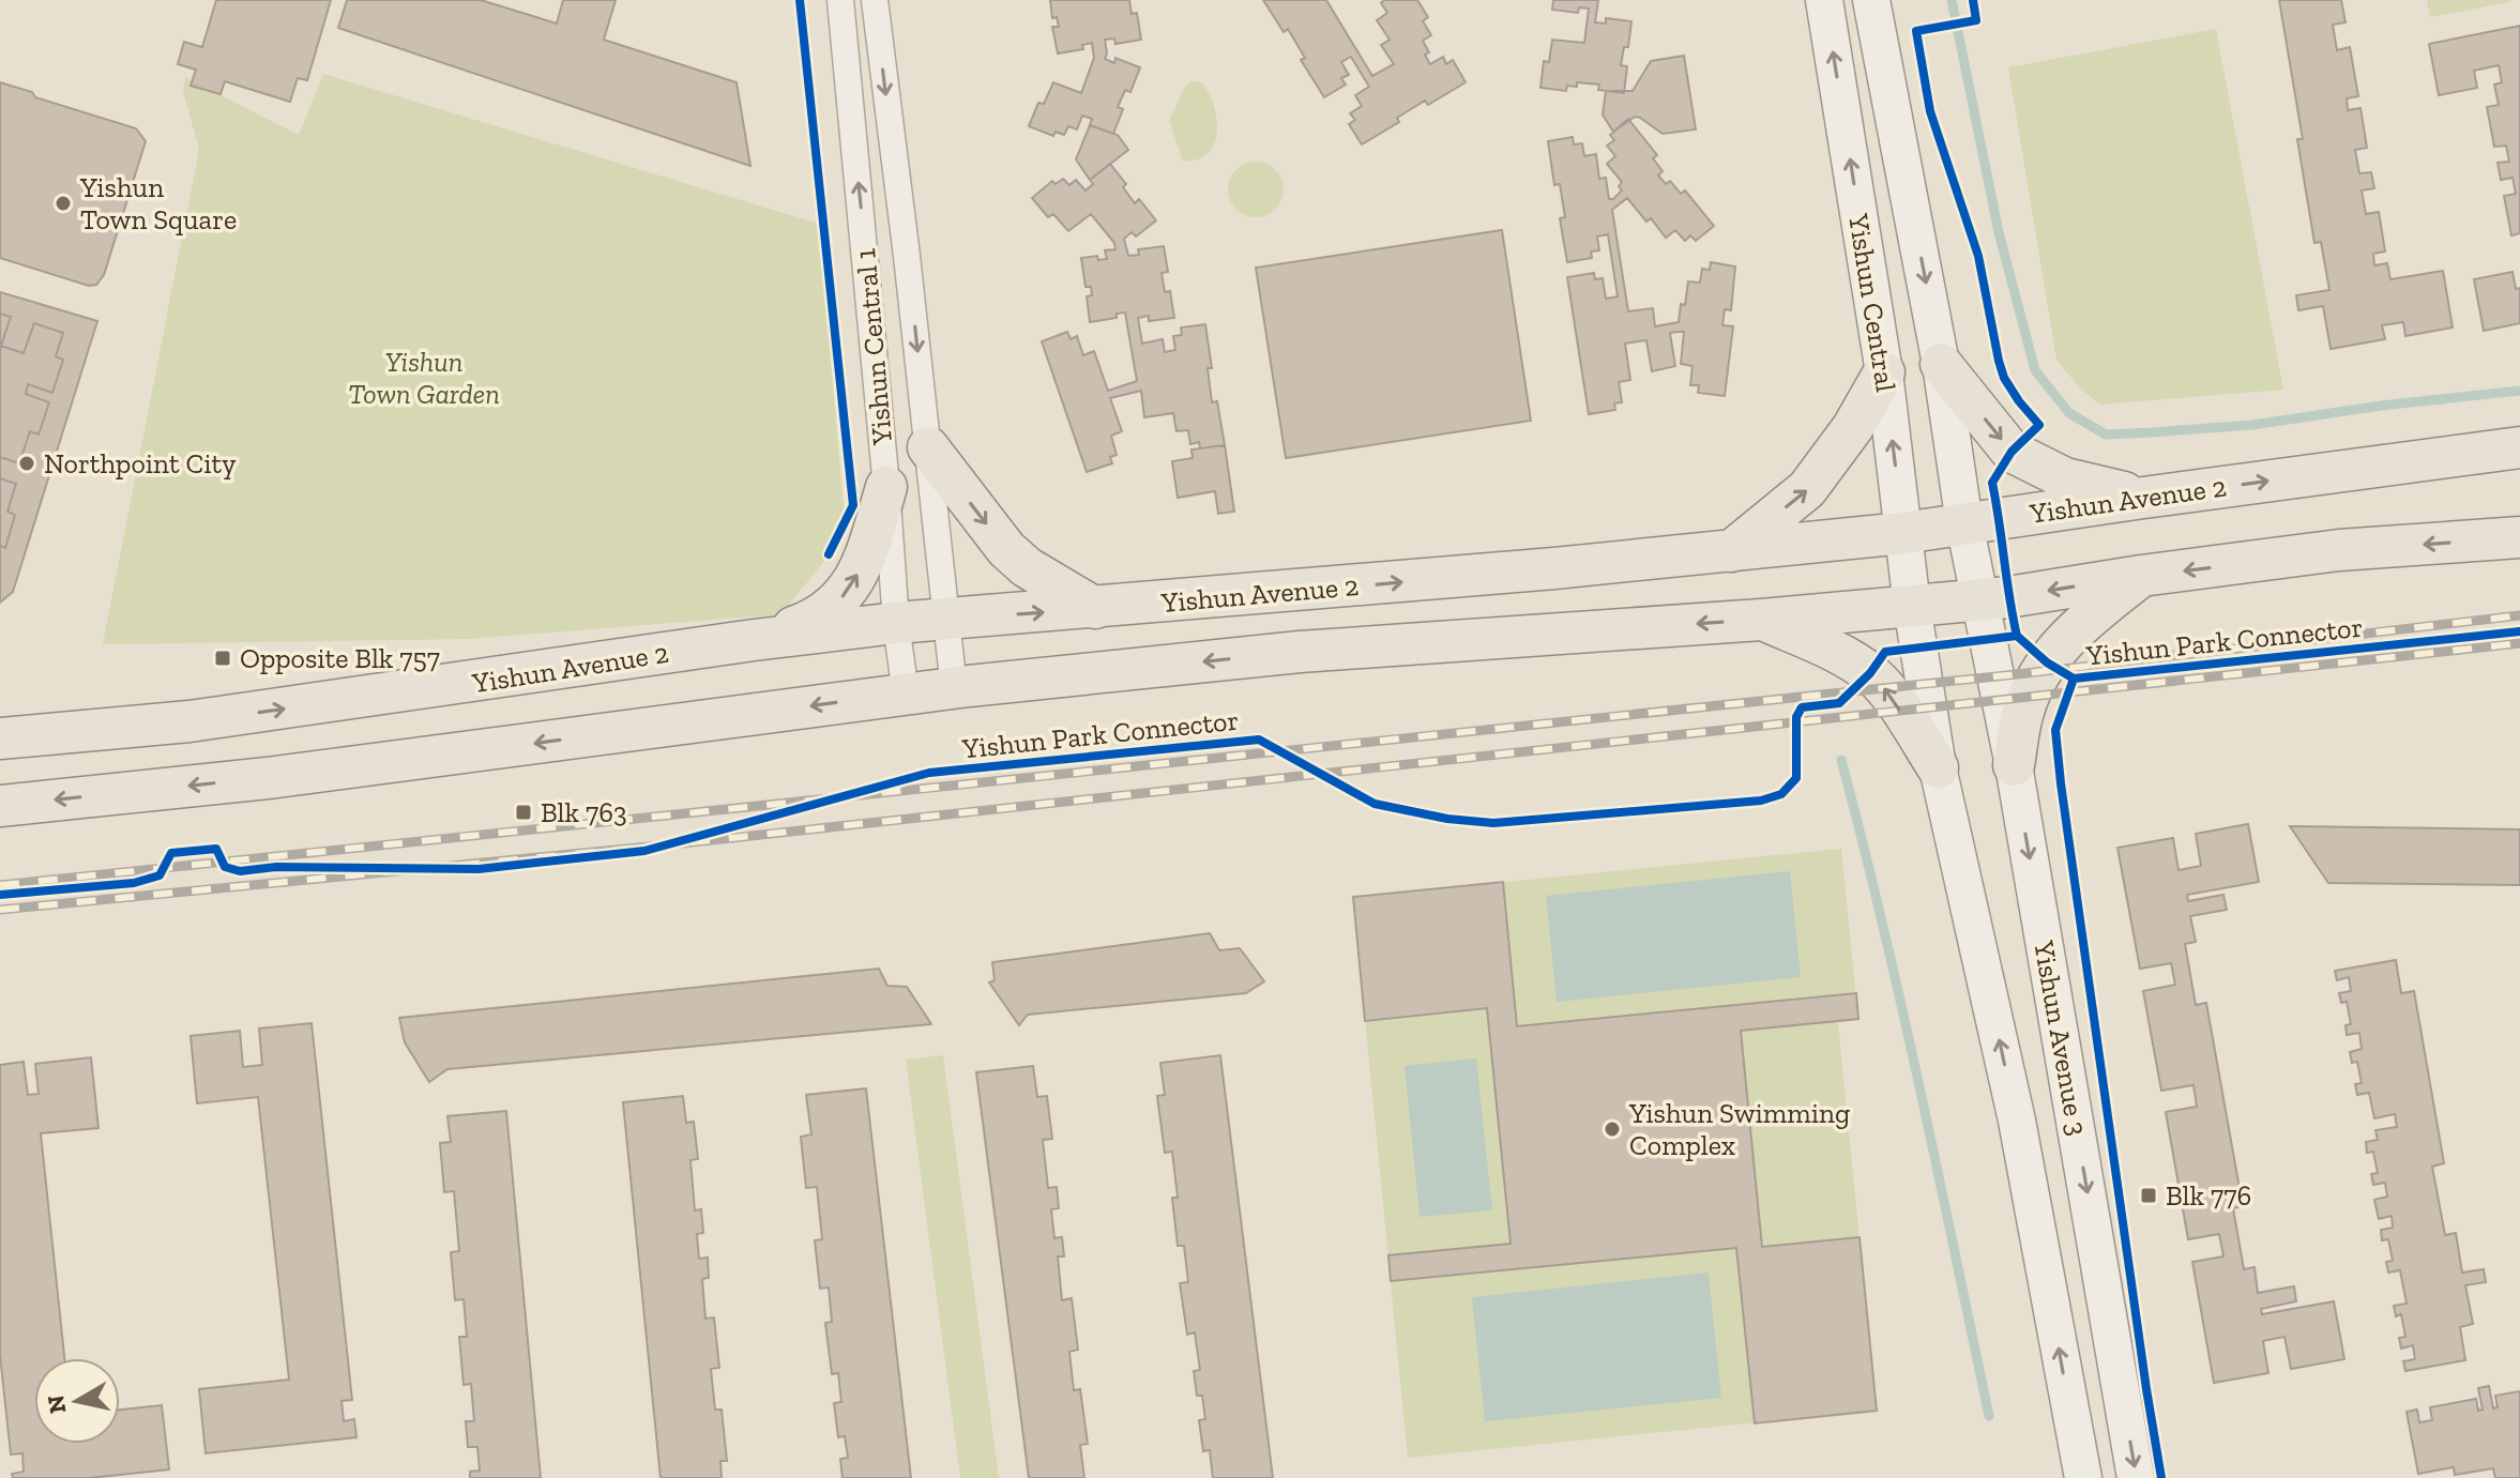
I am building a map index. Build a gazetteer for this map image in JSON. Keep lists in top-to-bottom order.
{
  "streets": {
    "main road": ["Yishun Central", "Yishun Avenue 2", "Yishun Avenue 3"],
    "street": ["Yishun Central 1"],
    "cycle path": ["Yishun Park Connector"]
  },
  "crossings": [
    ["Yishun Central", "Yishun Avenue 2"],
    ["Yishun Central", "Yishun Avenue 3"],
    ["Yishun Central 1", "Yishun Avenue 2"]
  ],
  "parks": ["Yishun Town Garden"],
  "places": {
    "other": ["Yishun Town Square", "Northpoint City", "Yishun Swimming Complex"],
    "transit": ["Opposite Blk 757", "Blk 763", "Blk 776"]
  },
  "north": "left"
}
